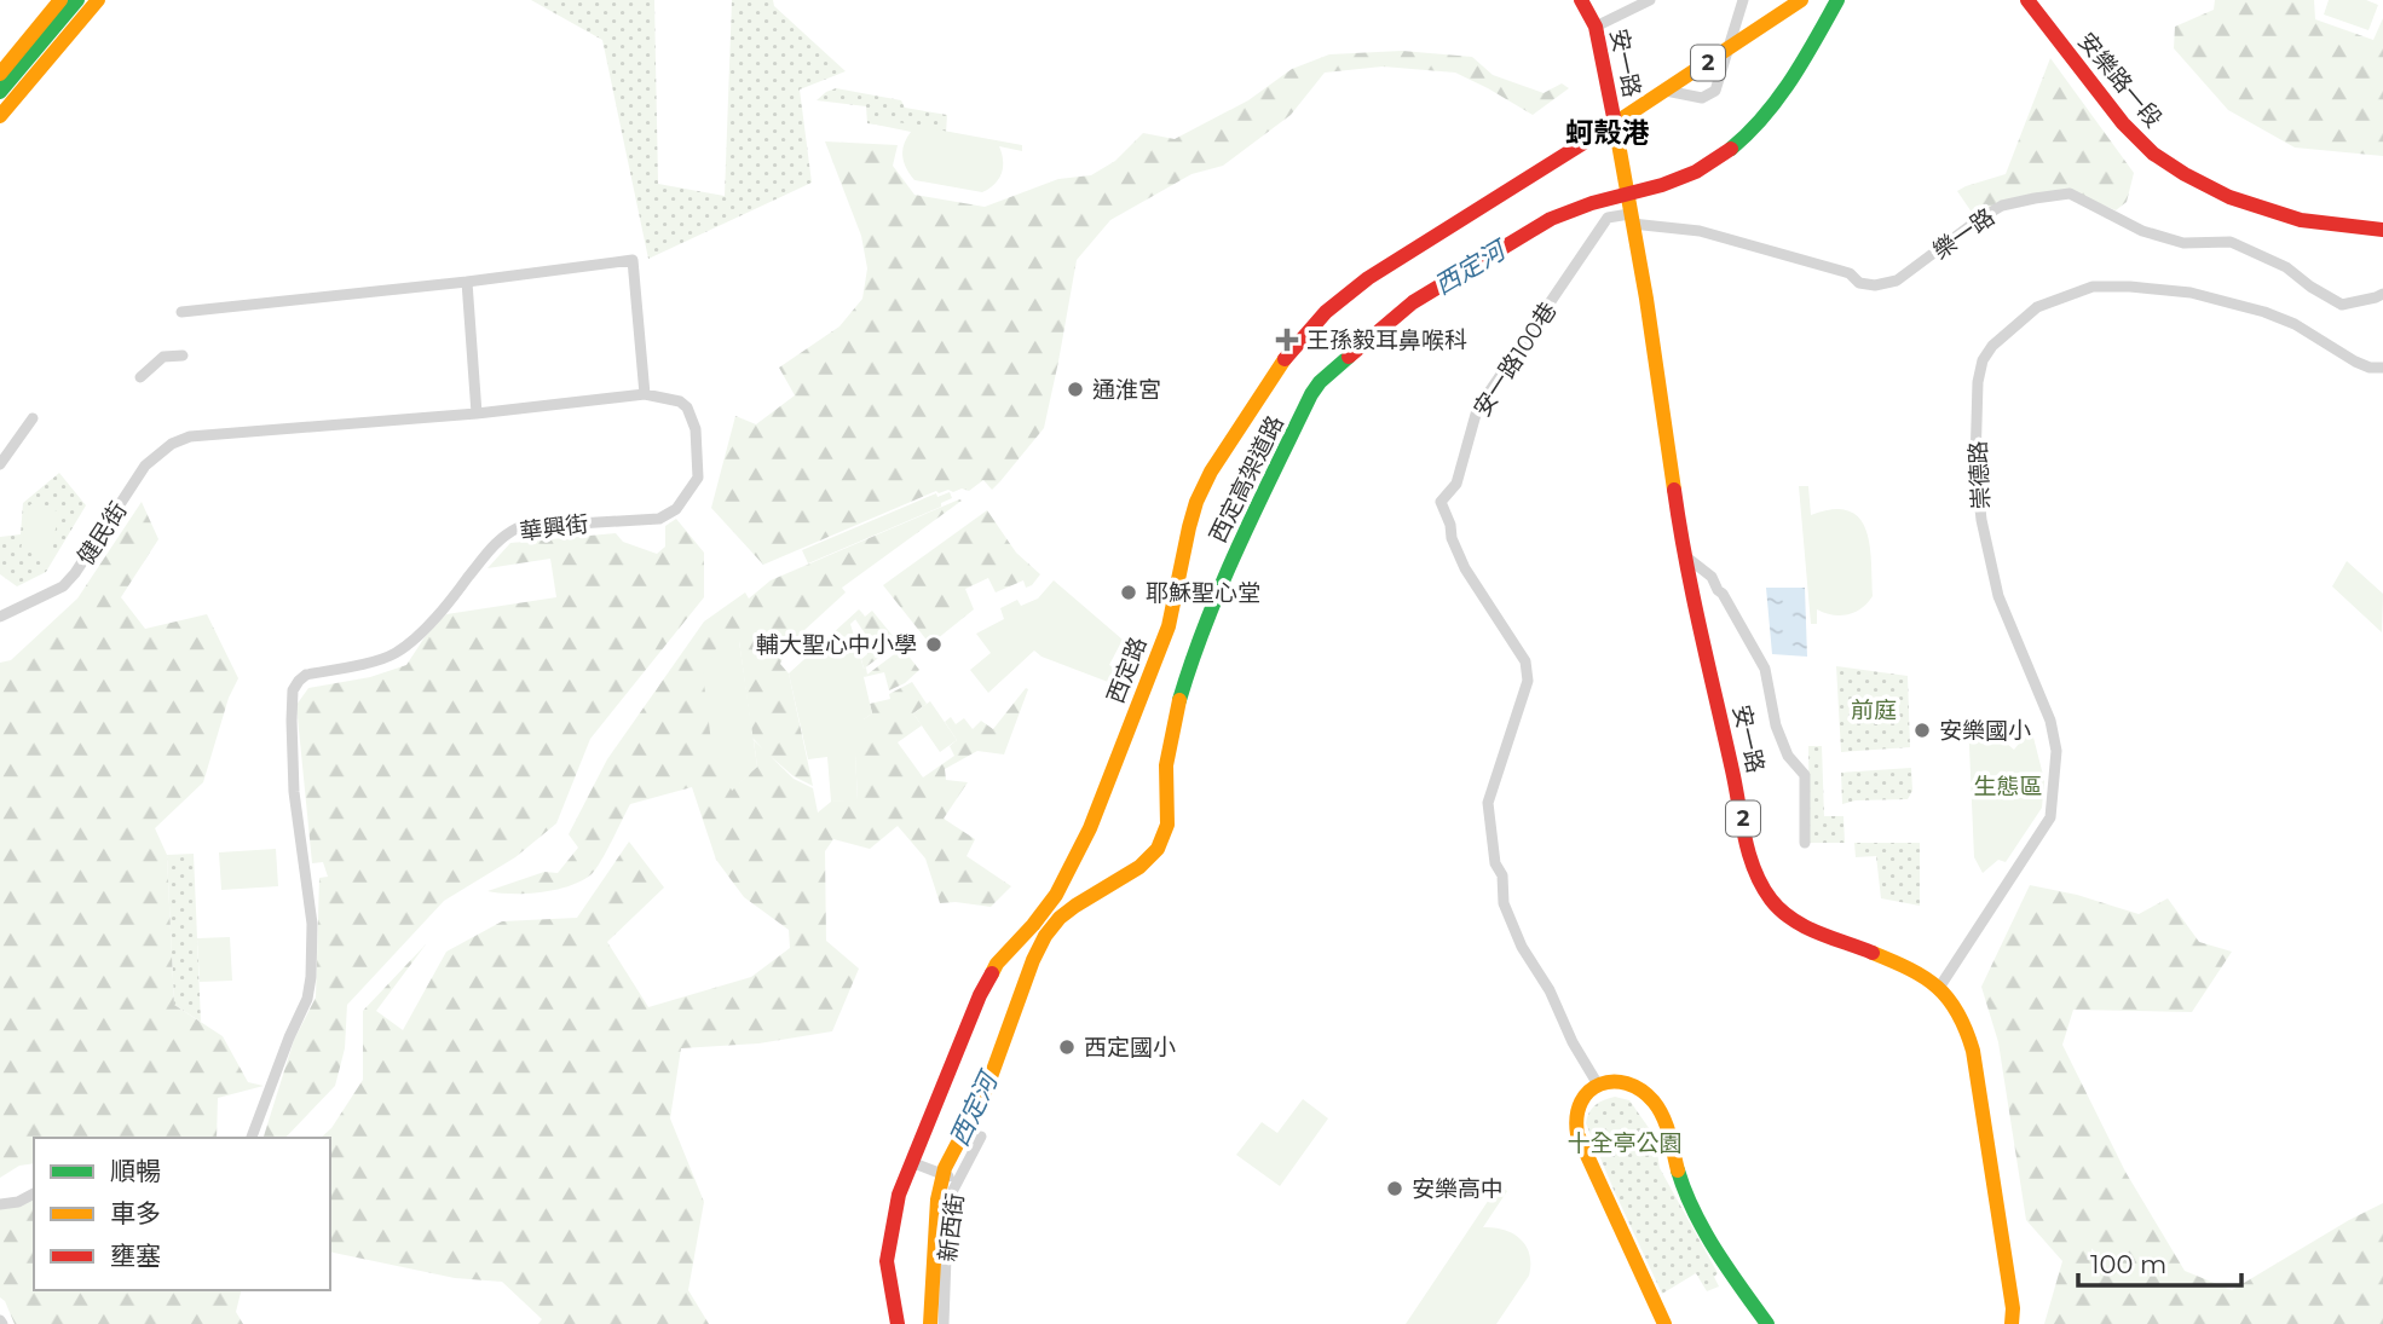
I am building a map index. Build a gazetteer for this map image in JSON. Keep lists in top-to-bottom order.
{
  "streets": {
    "street": [
      "安一路",
      "2",
      "安樂路一段",
      "樂一路",
      "安一路100巷",
      "崇德路",
      "西定高架道路",
      "華興街",
      "健民街",
      "西定路",
      "新西街"
    ]
  },
  "crossings": [
    ["安一路", "2"],
    ["安一路", "樂一路"],
    ["安一路", "安一路100巷"],
    ["安一路", "崇德路"],
    ["安一路", "西定路"],
    ["2", "西定路"],
    ["樂一路", "安一路100巷"],
    ["華興街", "健民街"]
  ],
  "districts": ["蚵殼港"],
  "water": ["西定河"],
  "parks": ["前庭", "生態區", "十全亭公園"],
  "places": {
    "health": ["王孫毅耳鼻喉科"],
    "other": [
      "通淮宮",
      "耶穌聖心堂",
      "輔大聖心中小學",
      "安樂國小",
      "西定國小",
      "安樂高中"
    ]
  },
  "legend": ["順暢", "車多", "壅塞"],
  "scale_bar": "100 m"
}
